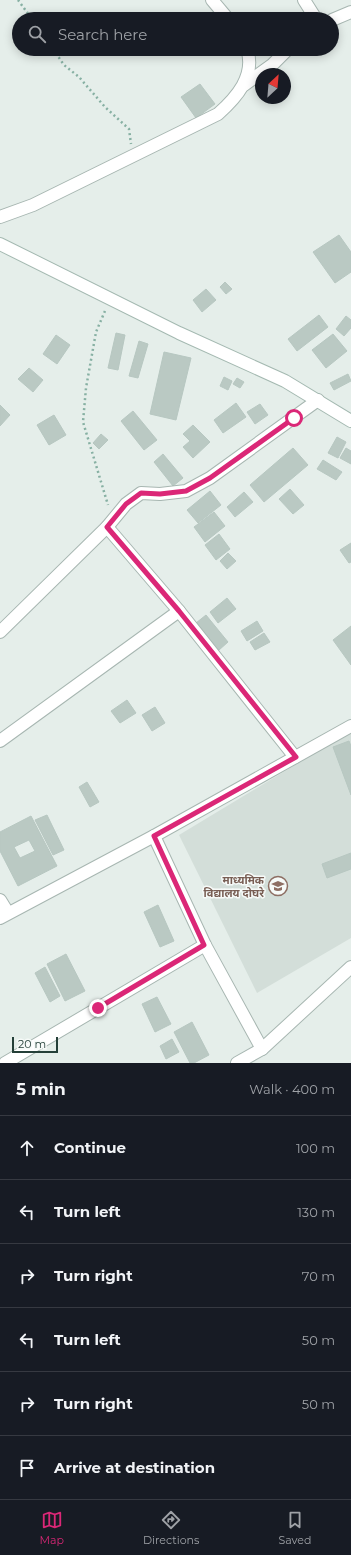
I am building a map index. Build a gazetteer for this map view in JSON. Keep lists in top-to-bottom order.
{
  "places": {
    "school or university": ["माध्यमिक विद्यालय दोघरे"]
  },
  "scale_bar": "20 m",
  "north": "top right",
  "page": {
    "search": "Search here",
    "scale": "20 m",
    "heading": ["5 min", "Walk · 400 m"],
    "list": [
      ["Continue", "100 m"],
      ["Turn left", "130 m"],
      ["Turn right", "70 m"],
      ["Turn left", "50 m"],
      ["Turn right", "50 m"],
      "Arrive at destination"
    ],
    "nav": ["Map", "Directions", "Saved"]
  }
}
